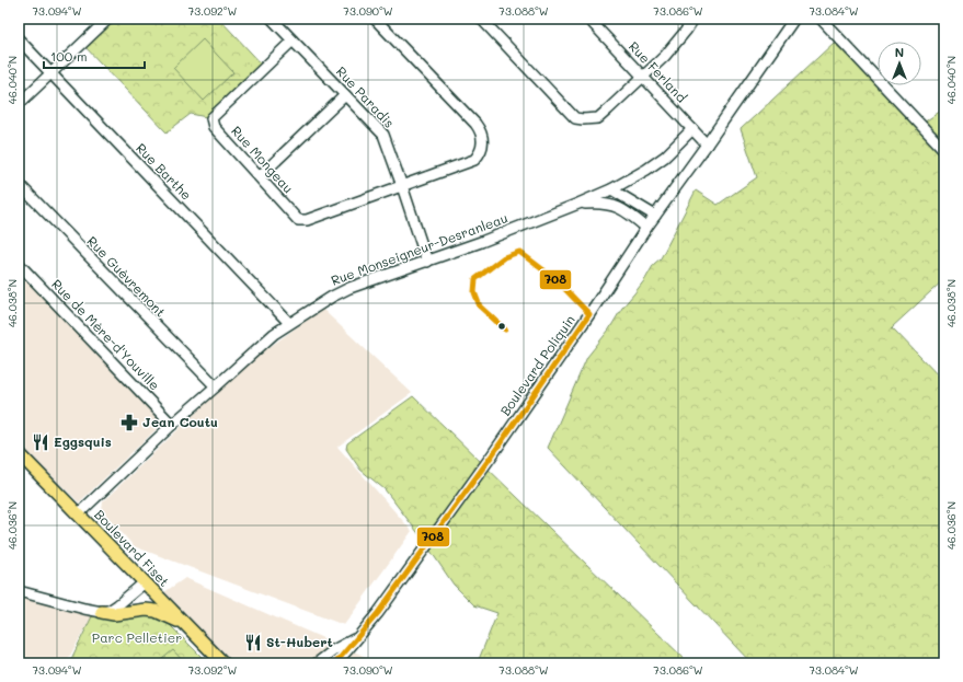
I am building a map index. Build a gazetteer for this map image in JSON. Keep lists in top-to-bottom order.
{
  "streets": {
    "main road": ["Boulevard Fiset"],
    "street": [
      "Rue Ferland",
      "Rue Paradis",
      "Rue Mongeau",
      "Rue Barthe",
      "Rue Monseigneur-Desranleau",
      "Rue Guèvremont",
      "Rue de Mère-d'Youville",
      "Boulevard Poliquin"
    ]
  },
  "crossings": [
    ["Rue Ferland", "Rue Monseigneur-Desranleau"],
    ["Rue Ferland", "Boulevard Poliquin"],
    ["Rue Paradis", "Rue Mongeau"],
    ["Rue Paradis", "Rue Monseigneur-Desranleau"],
    ["Rue Barthe", "Rue Monseigneur-Desranleau"],
    ["Rue Monseigneur-Desranleau", "Rue Guèvremont"],
    ["Rue Monseigneur-Desranleau", "Rue de Mère-d'Youville"],
    ["Rue Monseigneur-Desranleau", "Boulevard Fiset"]
  ],
  "parks": ["Parc Pelletier"],
  "places": {
    "pharmacy": ["Jean Coutu"],
    "restaurant": ["Eggsquis", "St-Hubert"]
  },
  "lines": ["transit line 708"],
  "scale_bar": "100 m",
  "north": "top",
  "coordinates": [
    "73.094°W",
    "73.092°W",
    "73.090°W",
    "73.088°W",
    "73.086°W",
    "73.084°W",
    "46.040°N",
    "46.038°N",
    "46.036°N"
  ]
}
